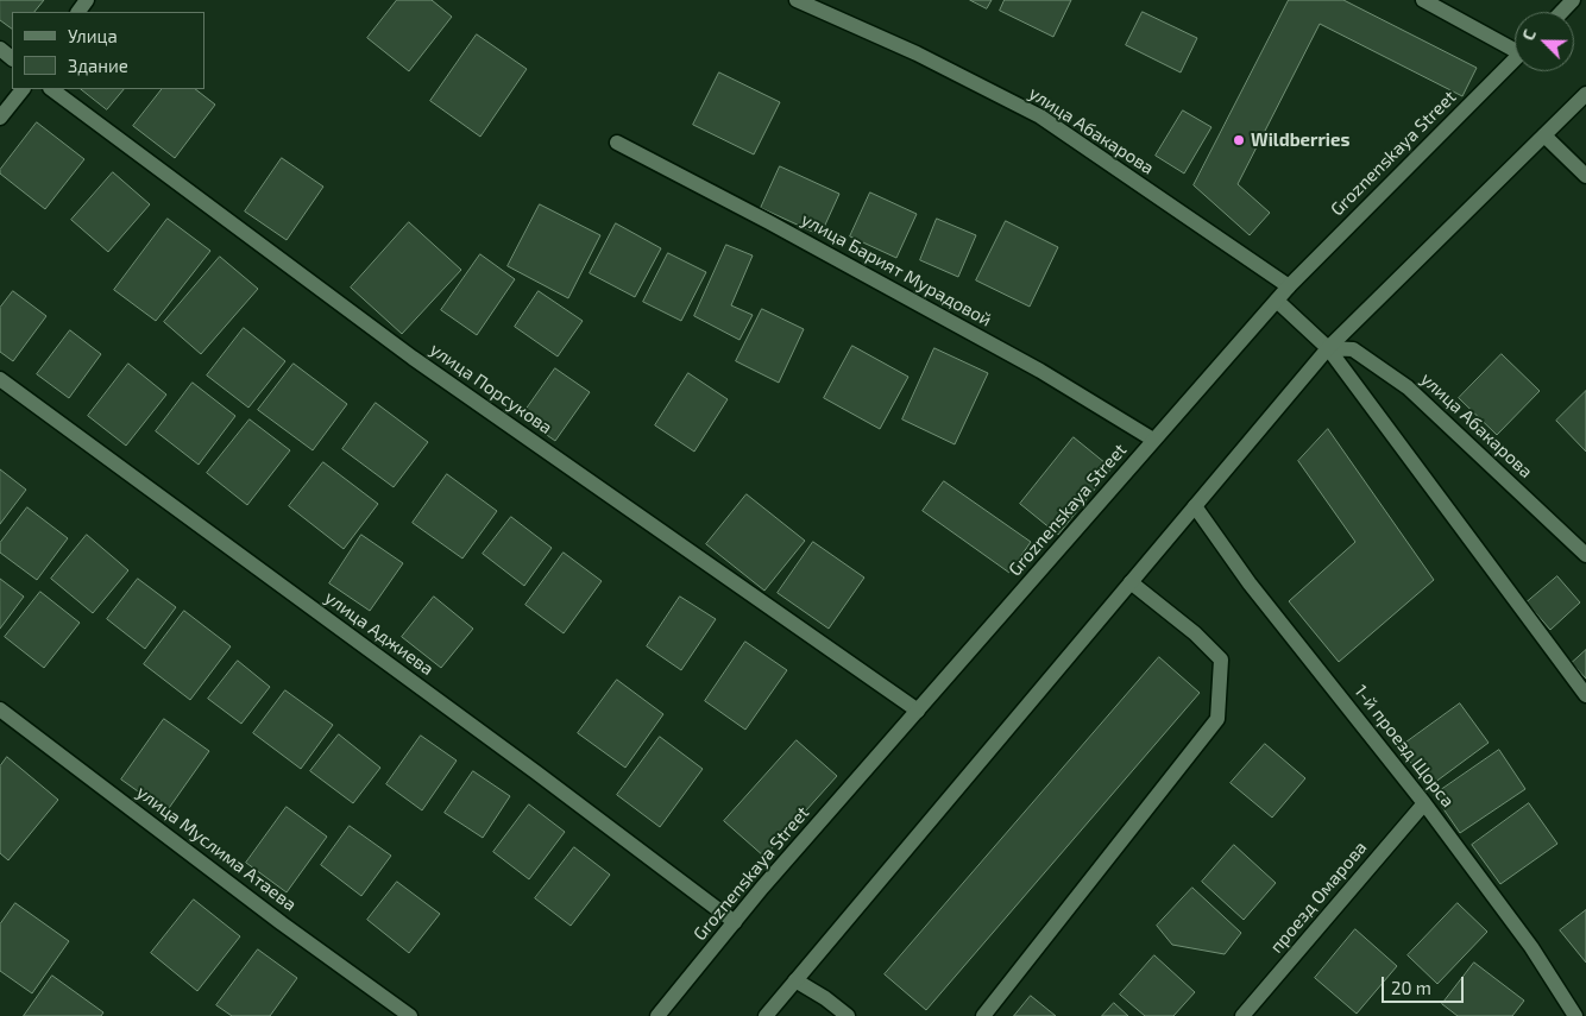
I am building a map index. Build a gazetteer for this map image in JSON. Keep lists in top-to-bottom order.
{
  "streets": {
    "street": [
      "улица Абакарова",
      "Groznenskaya Street",
      "улица Барият Мурадовой",
      "улица Порсукова",
      "улица Аджиева",
      "1-й проезд Щорса",
      "улица Муслима Атаева",
      "проезд Омарова"
    ]
  },
  "crossings": [
    ["улица Абакарова", "Groznenskaya Street"],
    ["Groznenskaya Street", "улица Барият Мурадовой"],
    ["Groznenskaya Street", "улица Порсукова"],
    ["Groznenskaya Street", "улица Аджиева"],
    ["1-й проезд Щорса", "проезд Омарова"]
  ],
  "places": ["Wildberries"],
  "legend": ["Улица", "Здание"],
  "scale_bar": "20 m",
  "north": "top left"
}
